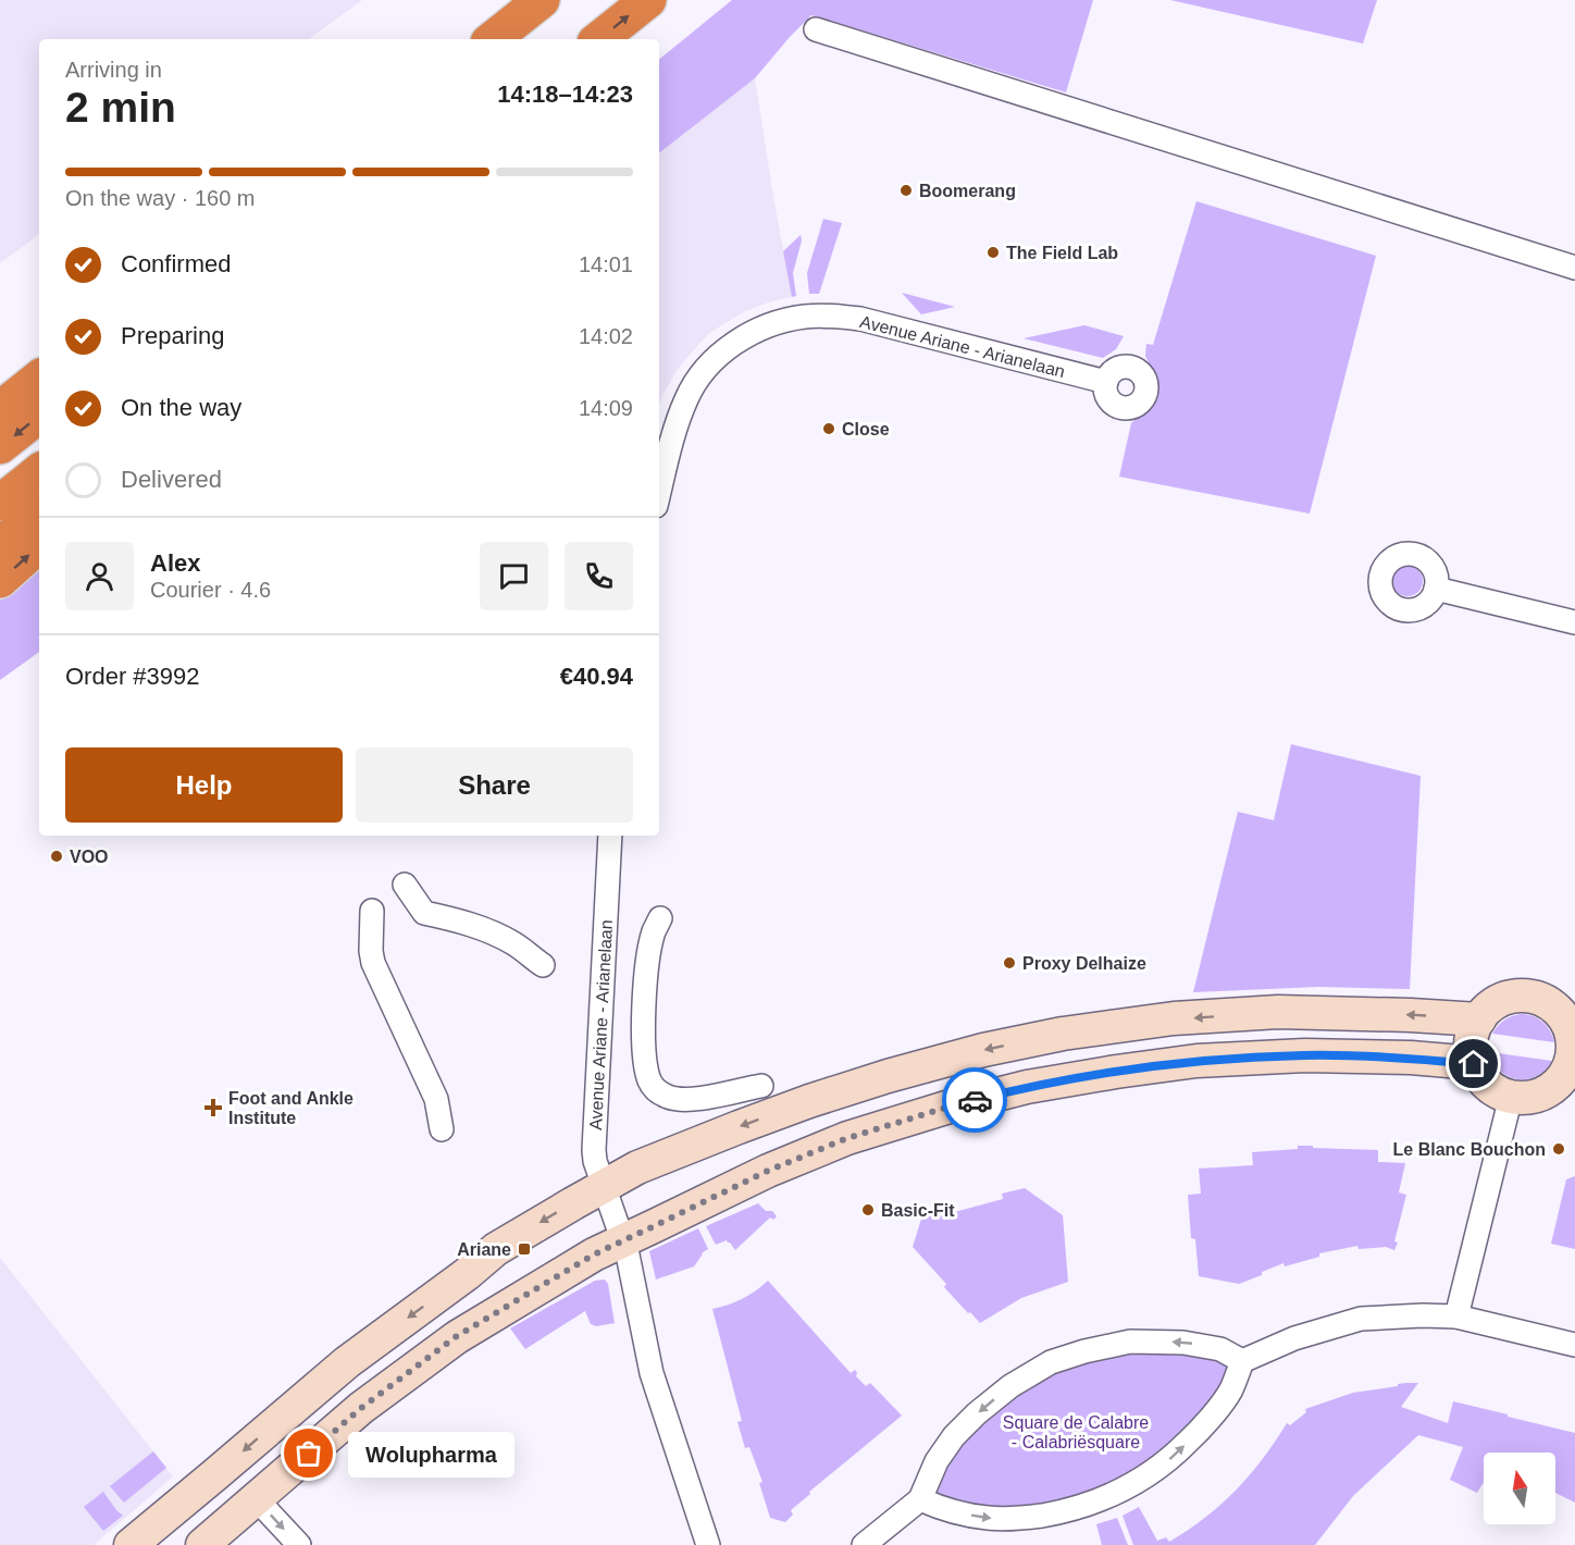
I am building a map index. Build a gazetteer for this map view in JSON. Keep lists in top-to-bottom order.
{
  "streets": {
    "street": ["Avenue Ariane - Arianelaan"]
  },
  "parks": ["Square de Calabre - Calabriësquare"],
  "places": {
    "other": [
      "Boomerang",
      "The Field Lab",
      "Close",
      "VOO",
      "Proxy Delhaize",
      "Le Blanc Bouchon",
      "Basic-Fit",
      "Wolupharma"
    ],
    "health": ["Foot and Ankle Institute"],
    "transit": ["Ariane"]
  },
  "north": "top",
  "page": {
    "heading": ["2 min", "Arriving in", "14:18–14:23"],
    "panel": [
      "Alex",
      "Courier · 4.6",
      "Order #3992",
      "€40.94"
    ],
    "bar": "On the way · 160 m",
    "list": [
      ["Confirmed", "14:01"],
      ["Preparing", "14:02"],
      ["On the way", "14:09"],
      "Delivered"
    ],
    "buttons": ["Help", "Share"],
    "bubble": "Wolupharma"
  }
}
